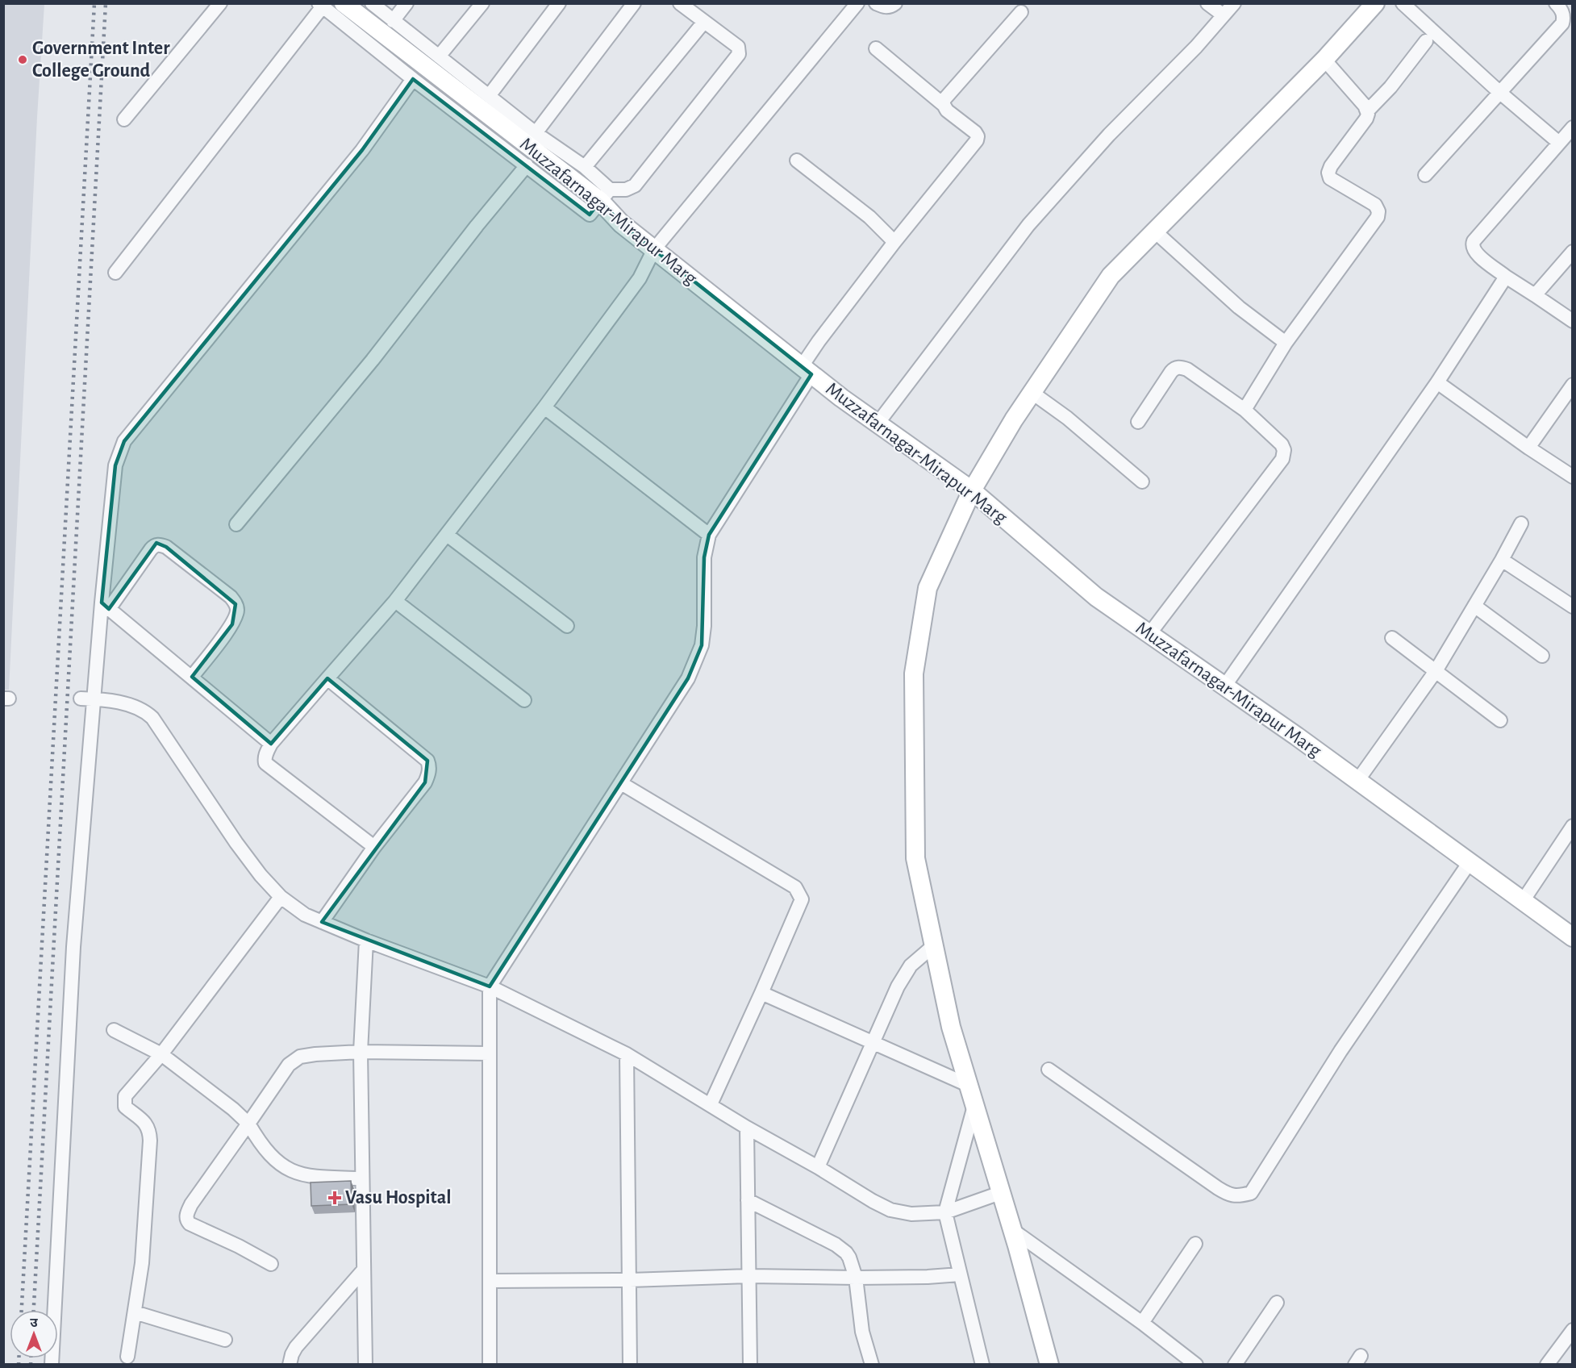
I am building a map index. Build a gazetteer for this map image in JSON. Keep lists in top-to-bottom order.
{
  "streets": {
    "main road": ["Muzzafarnagar-Mirapur Marg"]
  },
  "places": {
    "other": ["Government Inter College Ground"],
    "health": ["Vasu Hospital"]
  },
  "north": "top"
}
